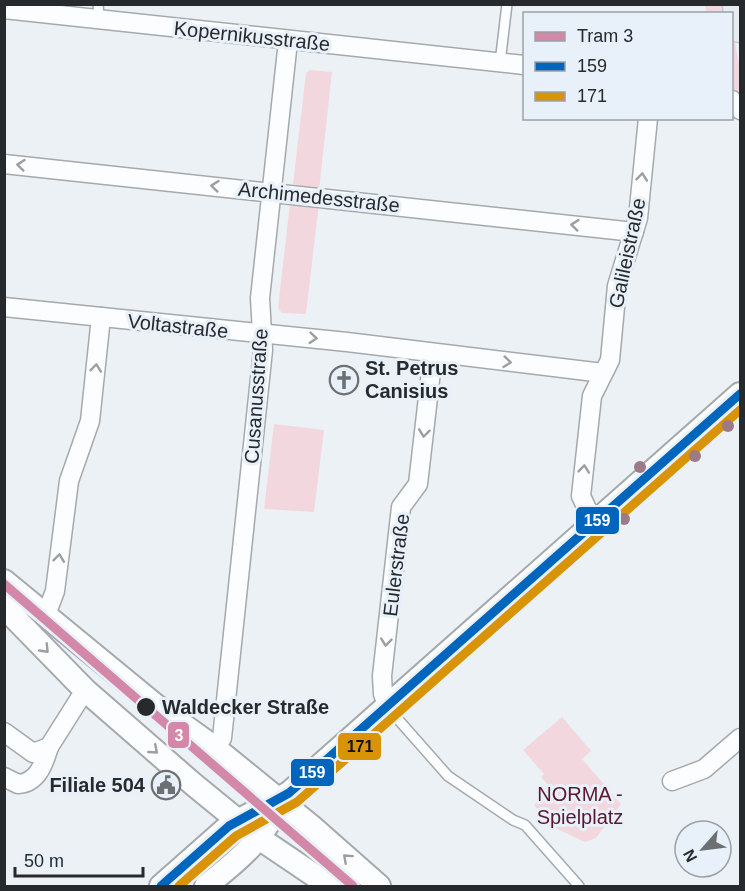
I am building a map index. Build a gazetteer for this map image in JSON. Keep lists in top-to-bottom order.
{
  "streets": {
    "street": [
      "Kopernikusstraße",
      "Archimedesstraße",
      "Galileistraße",
      "Voltastraße",
      "Cusanusstraße",
      "Eulerstraße"
    ]
  },
  "crossings": [
    ["Kopernikusstraße", "Cusanusstraße"],
    ["Archimedesstraße", "Galileistraße"],
    ["Archimedesstraße", "Cusanusstraße"],
    ["Galileistraße", "Voltastraße"],
    ["Voltastraße", "Cusanusstraße"],
    ["Voltastraße", "Eulerstraße"]
  ],
  "one_way": [
    "Archimedesstraße",
    "Galileistraße",
    "Voltastraße",
    "Eulerstraße"
  ],
  "parks": ["NORMA - Spielplatz"],
  "places": {
    "church": ["St. Petrus Canisius"],
    "other": ["Waldecker Straße"],
    "public building": ["Filiale 504"]
  },
  "lines": ["transit line 159", "transit line 171", "tram line 3"],
  "legend": ["Tram 3", "159", "171"],
  "scale_bar": "50 m",
  "north": "bottom left"
}
